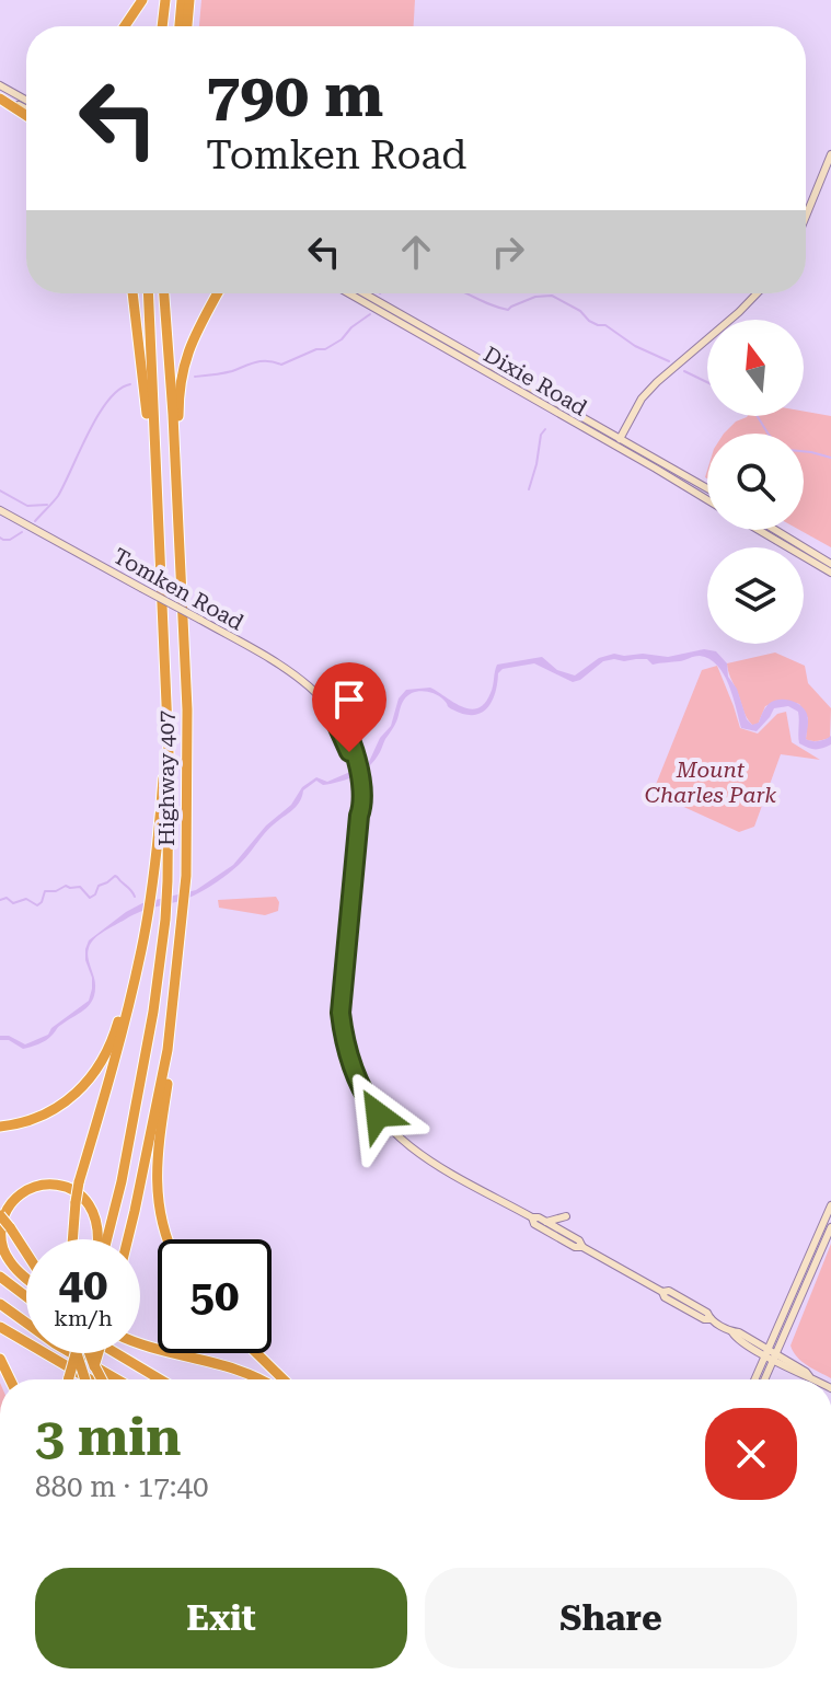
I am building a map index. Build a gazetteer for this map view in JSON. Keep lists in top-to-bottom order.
{
  "streets": {
    "highway": ["Highway 407"],
    "main road": ["Dixie Road", "Tomken Road"]
  },
  "parks": ["Mount Charles Park"],
  "north": "top",
  "page": {
    "turn": ["790 m", "Tomken Road"],
    "speed": "40 km/h",
    "limit": "50",
    "heading": ["3 min", "880 m · 17:40"],
    "buttons": ["Exit", "Share"]
  }
}
